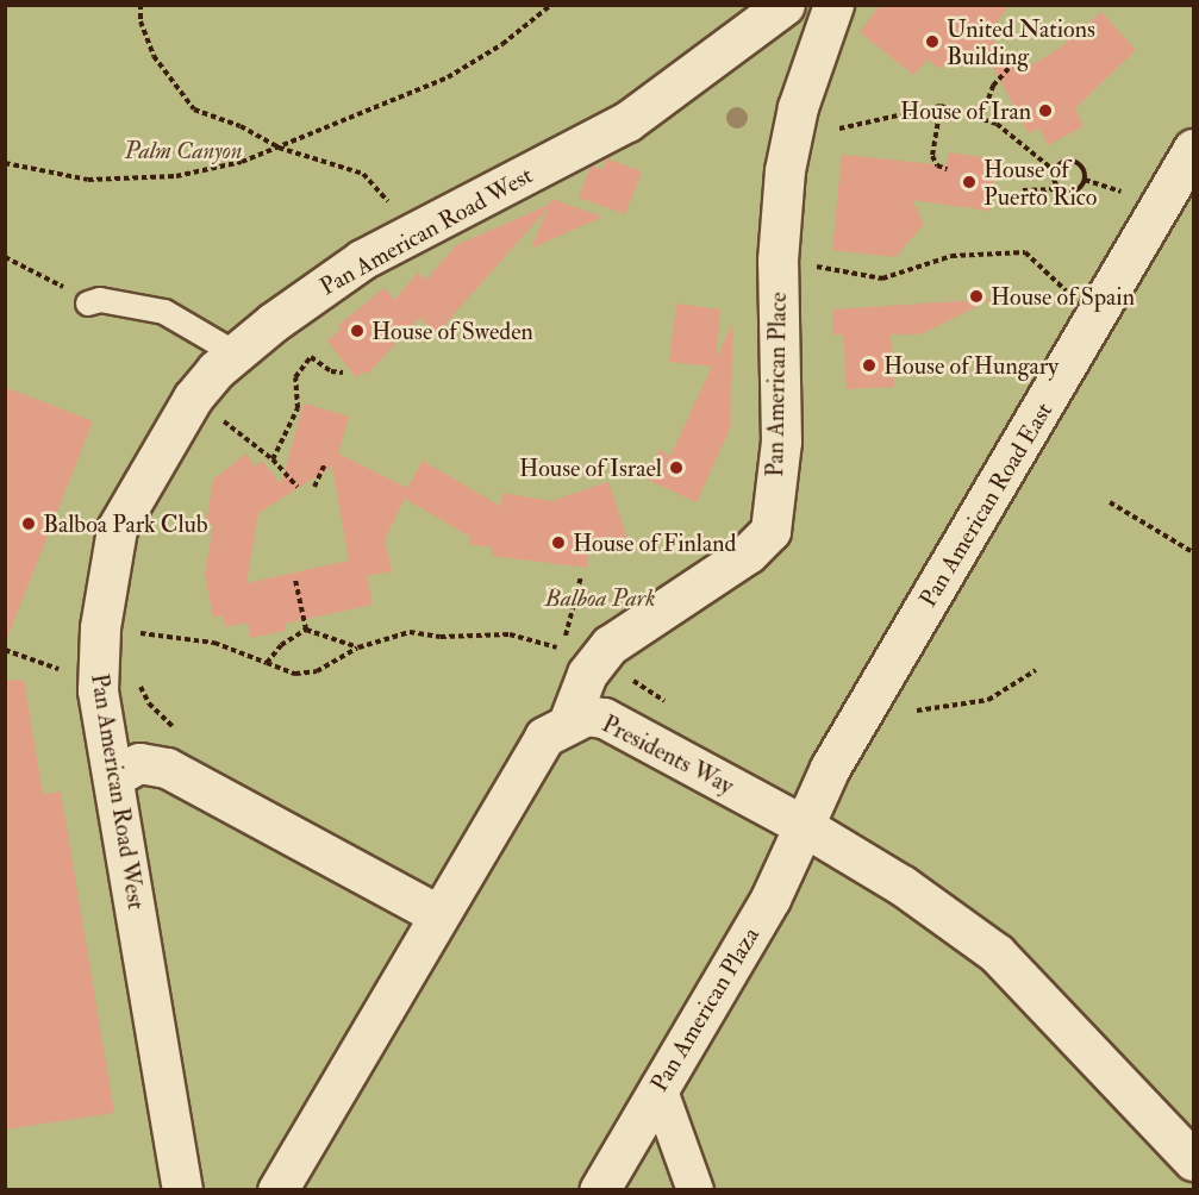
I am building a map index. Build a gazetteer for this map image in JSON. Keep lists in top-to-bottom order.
{
  "streets": {
    "street": [
      "Pan American Road West",
      "Pan American Place",
      "Pan American Road East",
      "Presidents Way",
      "Pan American Plaza"
    ]
  },
  "crossings": [
    ["Pan American Place", "Presidents Way"],
    ["Pan American Road East", "Presidents Way"],
    ["Pan American Road East", "Pan American Plaza"],
    ["Presidents Way", "Pan American Plaza"]
  ],
  "parks": ["Palm Canyon", "Balboa Park"],
  "places": [
    "United Nations Building",
    "House of Iran",
    "House of Puerto Rico",
    "House of Spain",
    "House of Sweden",
    "House of Hungary",
    "House of Israel",
    "Balboa Park Club",
    "House of Finland"
  ]
}
